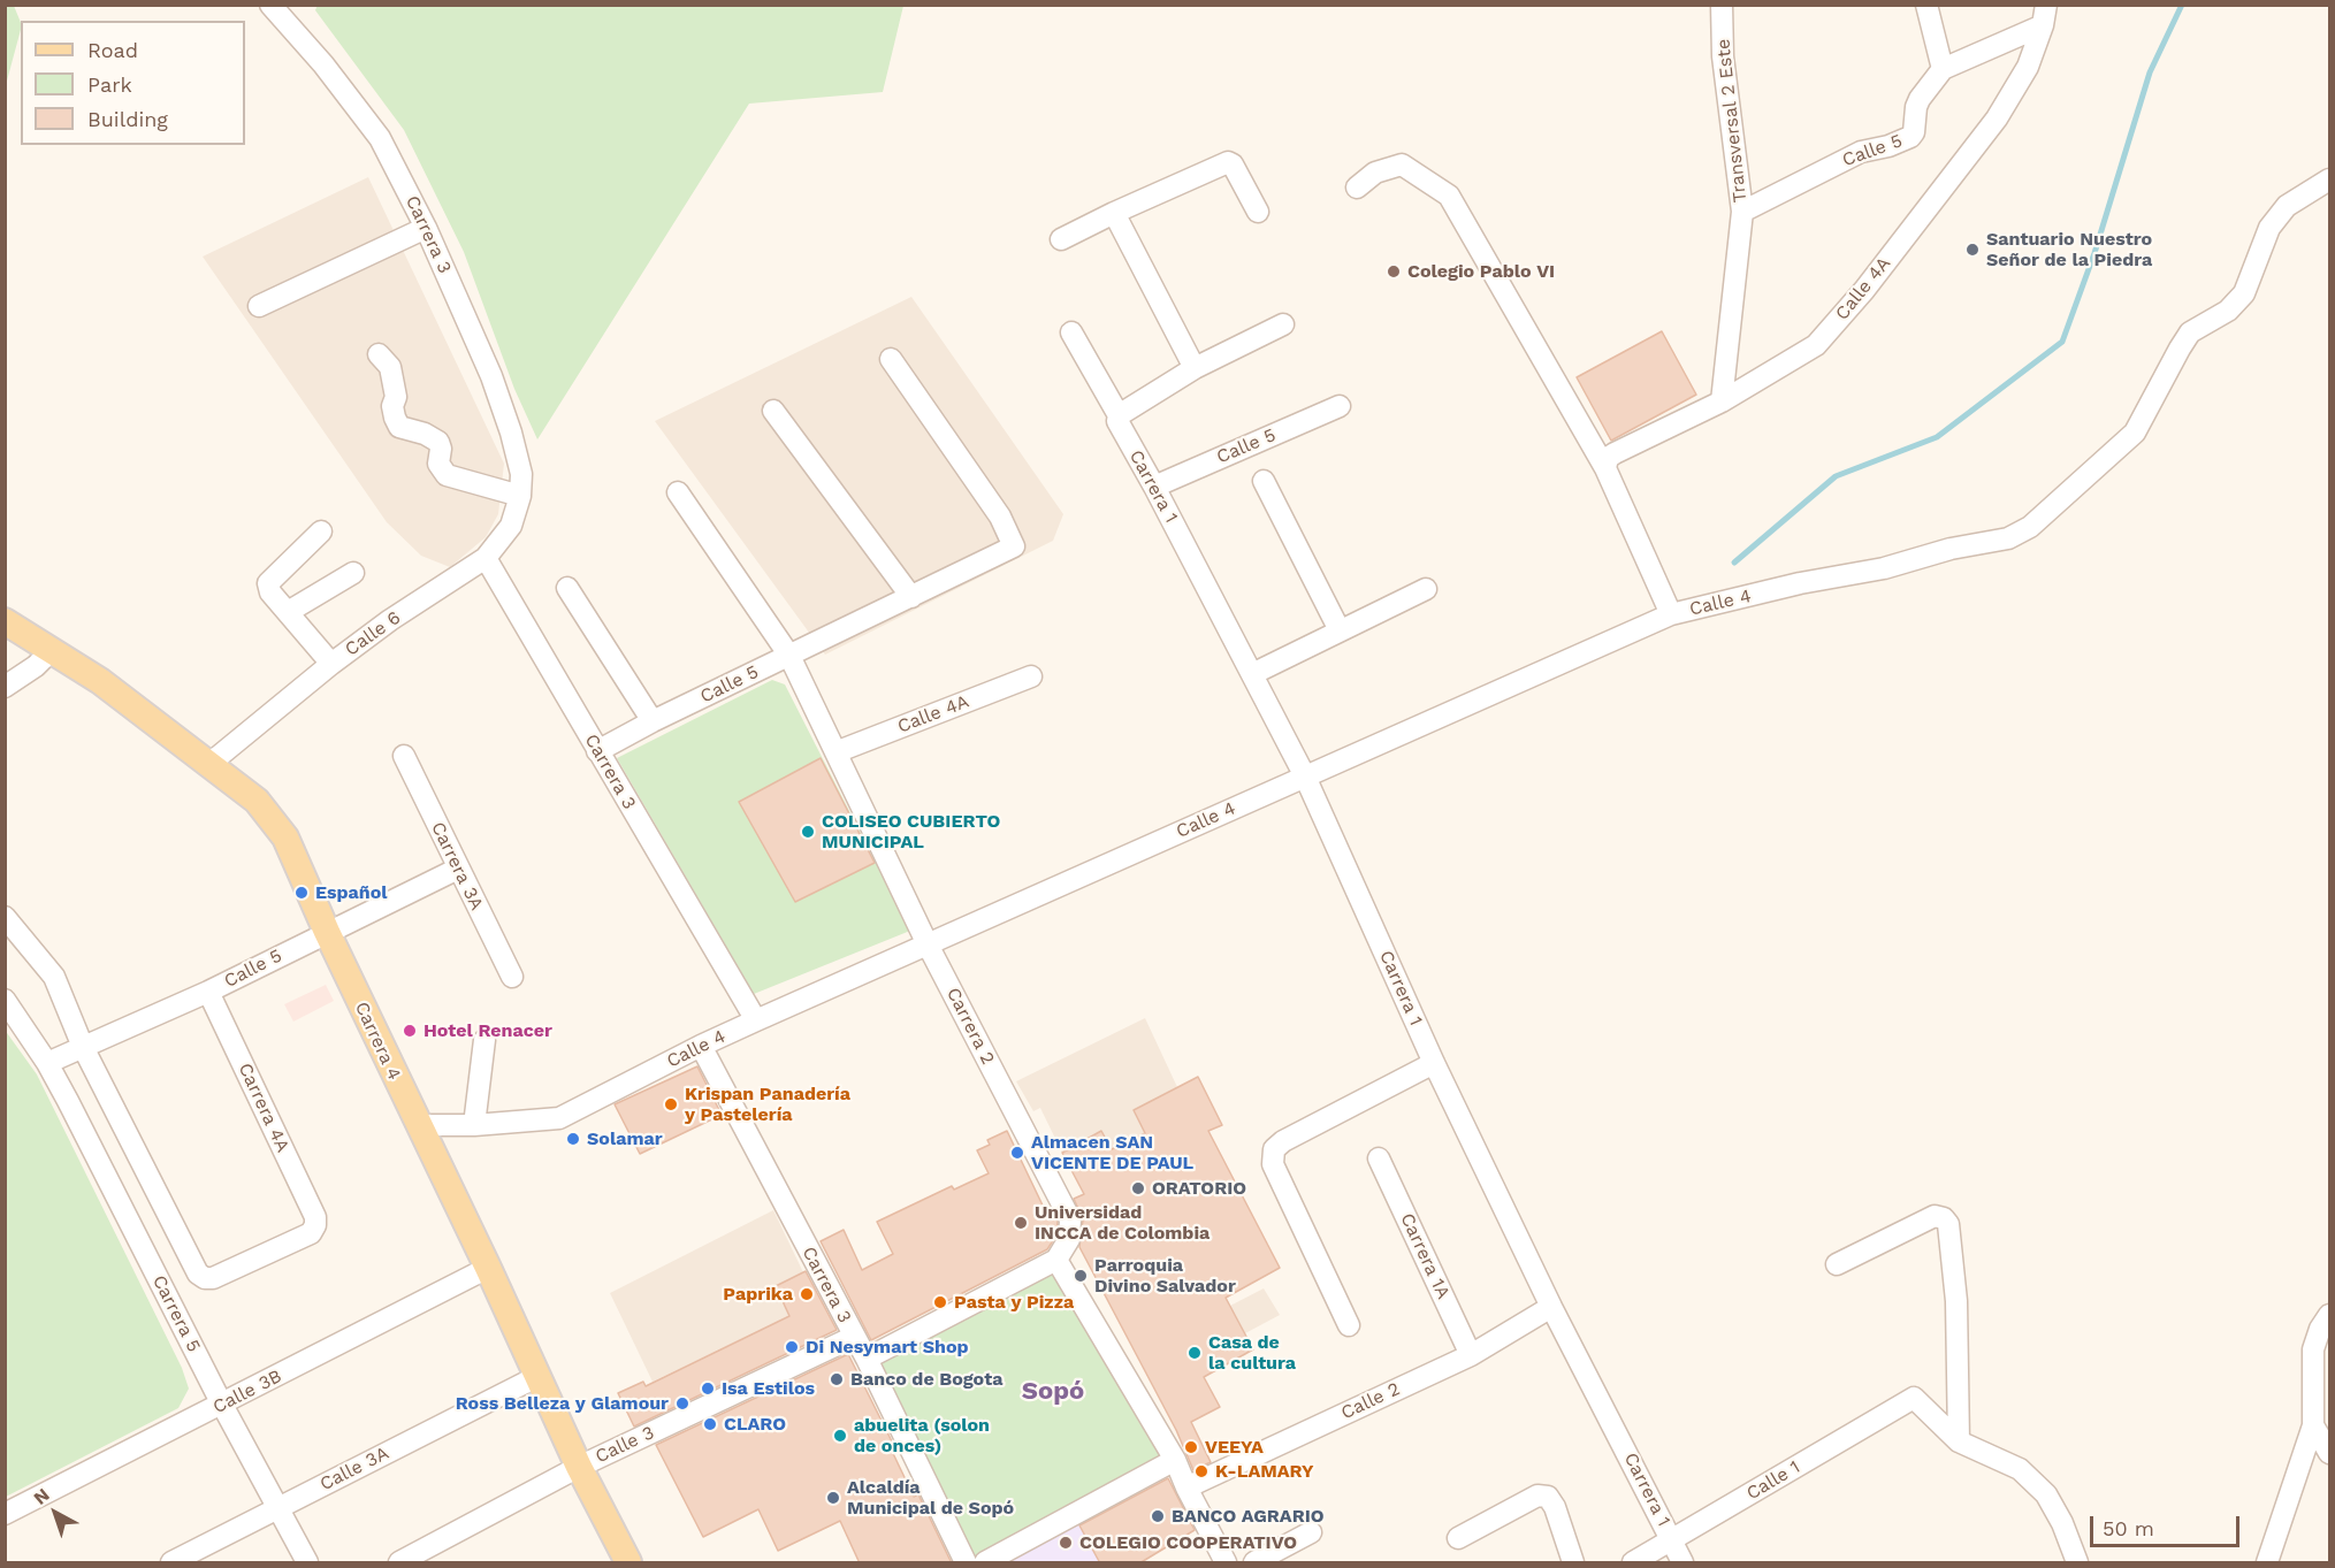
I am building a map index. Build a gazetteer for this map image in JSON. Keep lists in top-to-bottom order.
{
  "streets": {
    "main road": ["Carrera 4"],
    "street": [
      "Transversal 2 Este",
      "Calle 5",
      "Carrera 3",
      "Calle 4A",
      "Carrera 1",
      "Calle 4",
      "Calle 6",
      "Carrera 3A",
      "Carrera 2",
      "Carrera 4A",
      "Carrera 1A",
      "Carrera 5",
      "Calle 3B",
      "Calle 2",
      "Calle 3",
      "Calle 3A",
      "Calle 1"
    ]
  },
  "crossings": [
    ["Transversal 2 Este", "Calle 5"],
    ["Transversal 2 Este", "Calle 4A"],
    ["Calle 5", "Carrera 3"],
    ["Calle 5", "Calle 4A"],
    ["Calle 5", "Carrera 1"],
    ["Calle 5", "Carrera 3A"],
    ["Calle 5", "Carrera 2"],
    ["Calle 5", "Carrera 4"],
    ["Calle 5", "Carrera 4A"],
    ["Calle 5", "Carrera 5"],
    ["Carrera 3", "Calle 4"],
    ["Carrera 3", "Calle 6"],
    ["Carrera 3", "Calle 3"],
    ["Calle 4A", "Carrera 2"],
    ["Carrera 1", "Calle 4"],
    ["Carrera 1", "Calle 2"],
    ["Carrera 1", "Calle 1"],
    ["Calle 4", "Carrera 2"],
    ["Calle 4", "Carrera 4"],
    ["Calle 6", "Carrera 4"],
    ["Carrera 4", "Calle 3B"],
    ["Carrera 4", "Calle 3"],
    ["Carrera 4", "Calle 3A"],
    ["Carrera 4A", "Carrera 5"],
    ["Carrera 1A", "Calle 2"],
    ["Carrera 5", "Calle 3B"],
    ["Carrera 5", "Calle 3A"]
  ],
  "districts": ["Sopó"],
  "places": [
    "Santuario Nuestro Señor de la Piedra",
    "Colegio Pablo VI",
    "COLISEO CUBIERTO MUNICIPAL",
    "Español",
    "Hotel Renacer",
    "Krispan Panadería y Pastelería",
    "Solamar",
    "Almacen SAN VICENTE DE PAUL",
    "ORATORIO",
    "Universidad INCCA de Colombia",
    "Parroquia Divino Salvador",
    "Paprika",
    "Pasta y Pizza",
    "Di Nesymart Shop",
    "Casa de la cultura",
    "Banco de Bogota",
    "Isa Estilos",
    "Ross Belleza y Glamour",
    "CLARO",
    "abuelita (solon de onces)",
    "VEEYA",
    "K-LAMARY",
    "Alcaldía Municipal de Sopó",
    "BANCO AGRARIO",
    "COLEGIO COOPERATIVO"
  ],
  "legend": ["Road", "Park", "Building"],
  "scale_bar": "50 m",
  "north": "top left"
}
